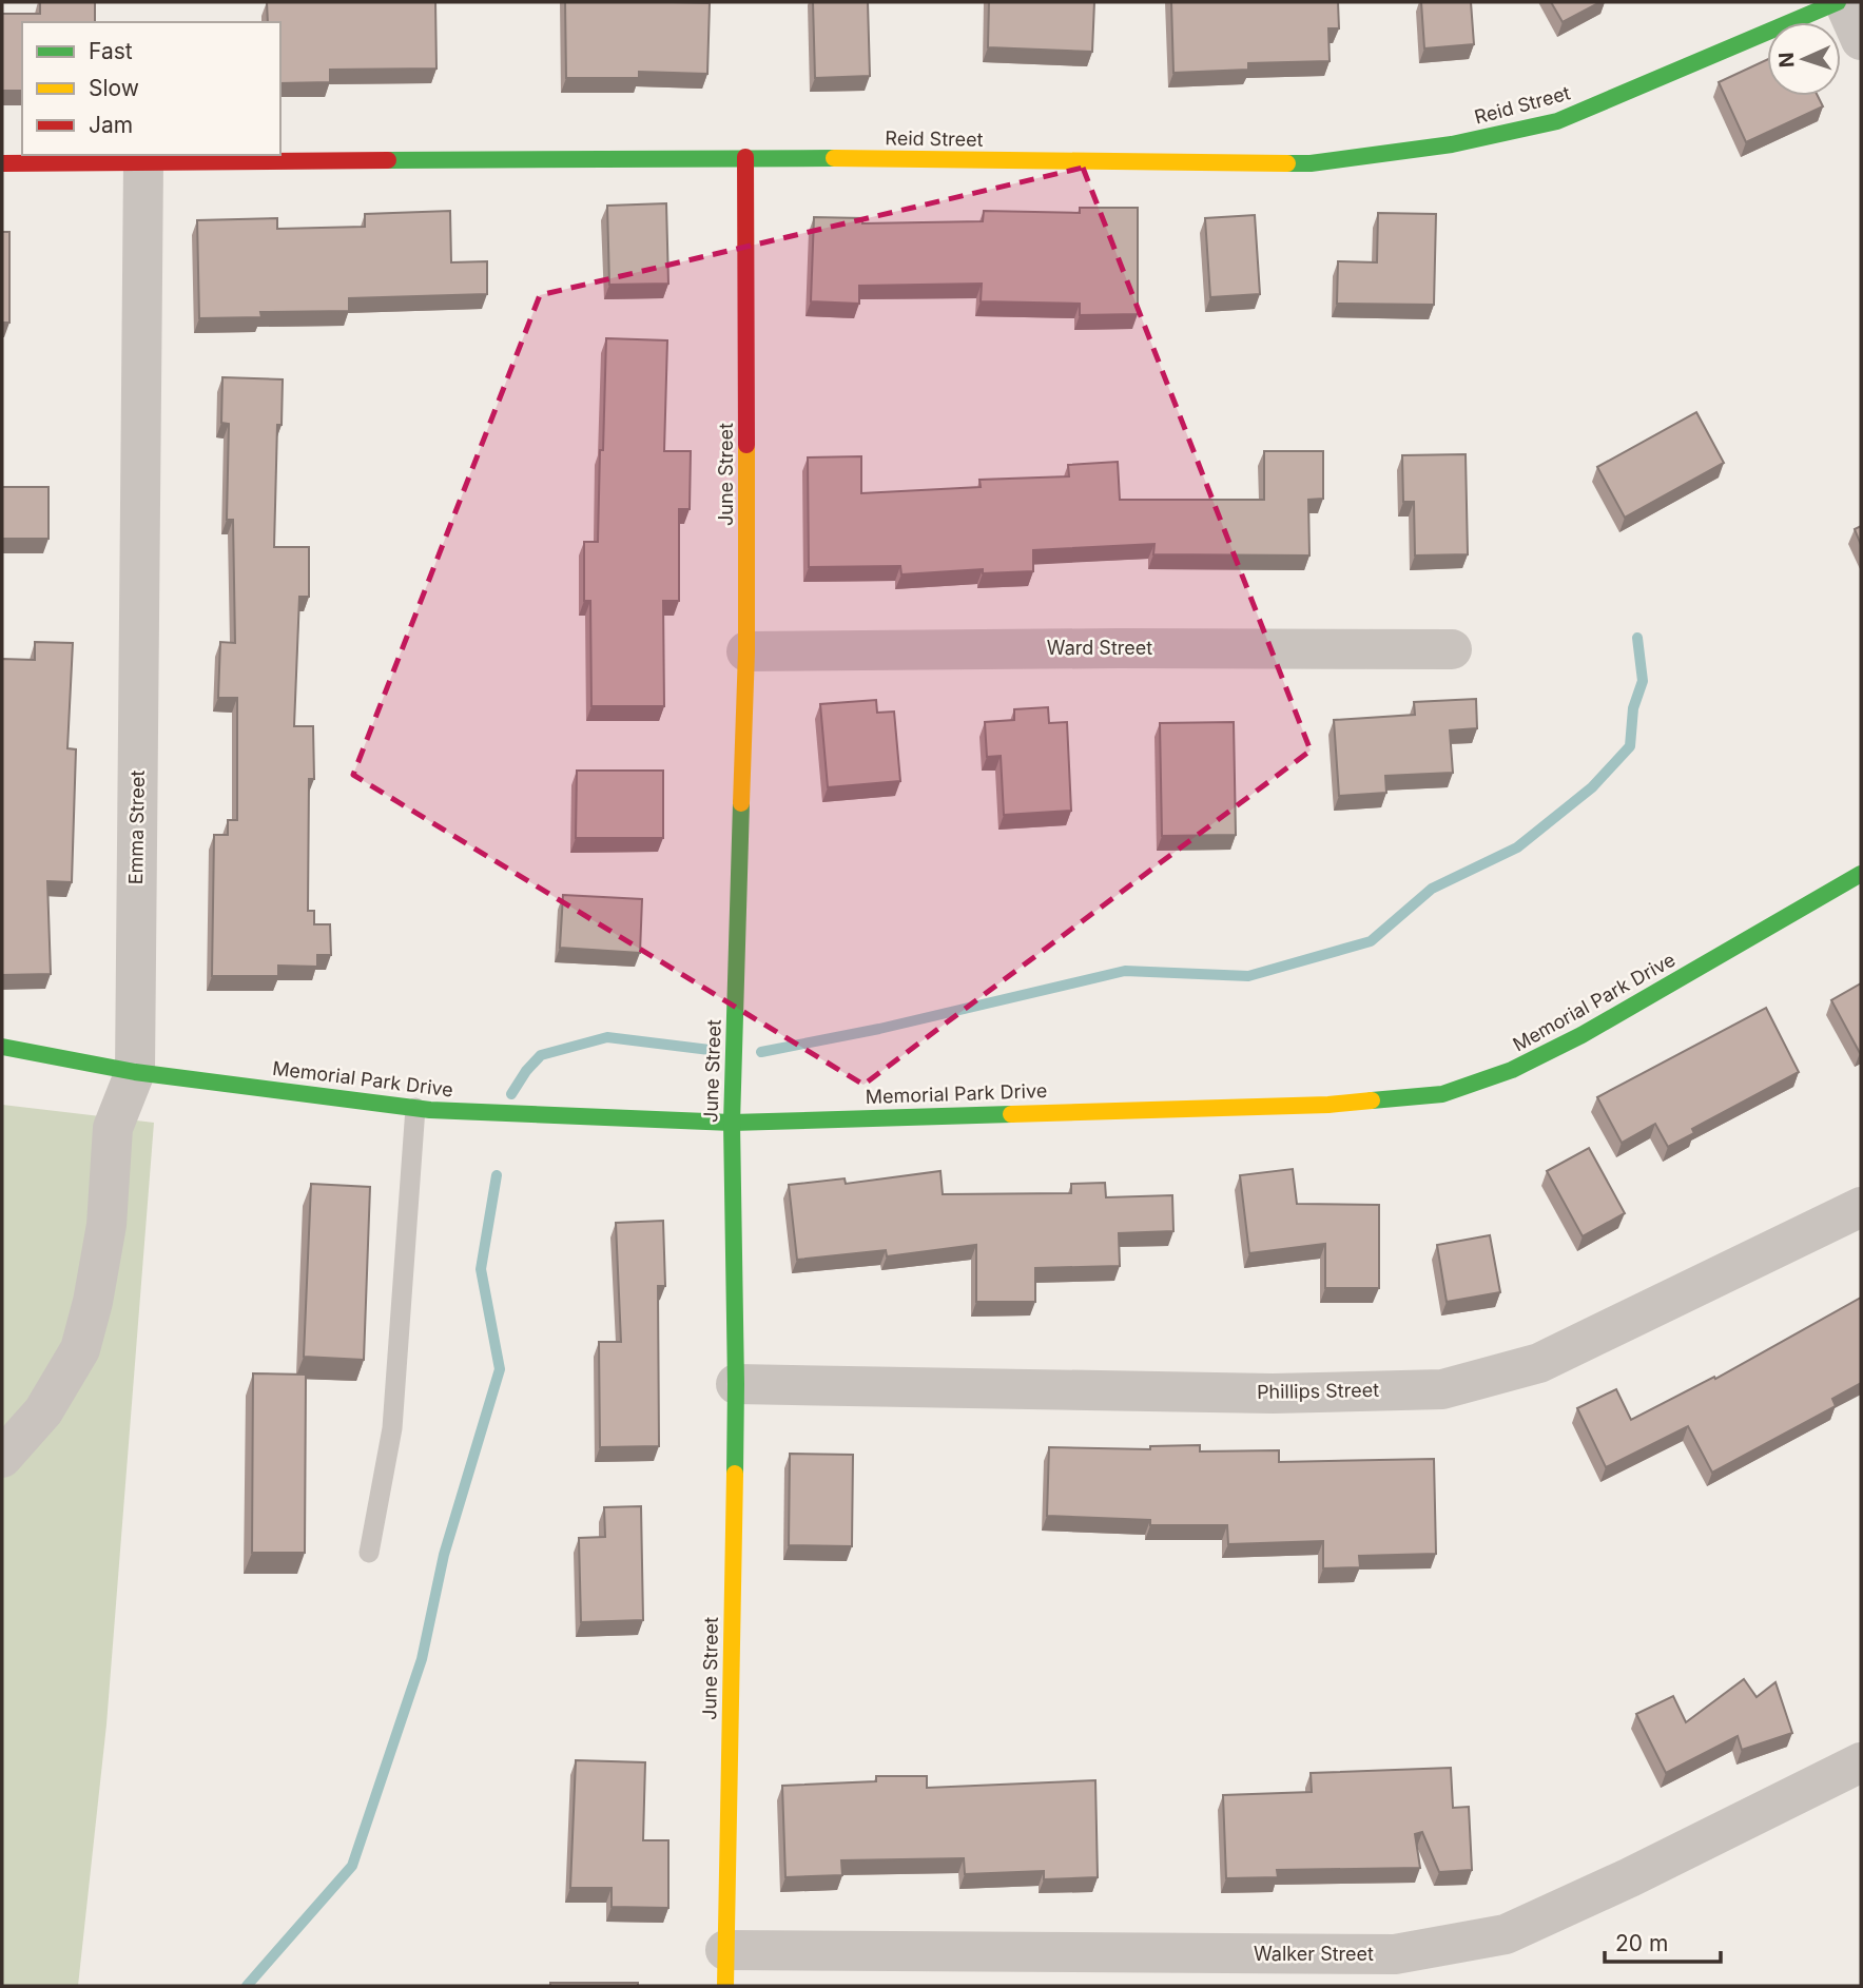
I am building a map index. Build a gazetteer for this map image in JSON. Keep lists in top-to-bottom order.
{
  "streets": {
    "street": [
      "Reid Street",
      "June Street",
      "Ward Street",
      "Emma Street",
      "Memorial Park Drive",
      "Phillips Street",
      "Walker Street"
    ]
  },
  "crossings": [
    ["Reid Street", "June Street"],
    ["Reid Street", "Emma Street"],
    ["June Street", "Ward Street"],
    ["June Street", "Memorial Park Drive"],
    ["June Street", "Phillips Street"],
    ["June Street", "Walker Street"],
    ["Emma Street", "Memorial Park Drive"]
  ],
  "legend": ["Fast", "Slow", "Jam"],
  "scale_bar": "20 m",
  "north": "left"
}
